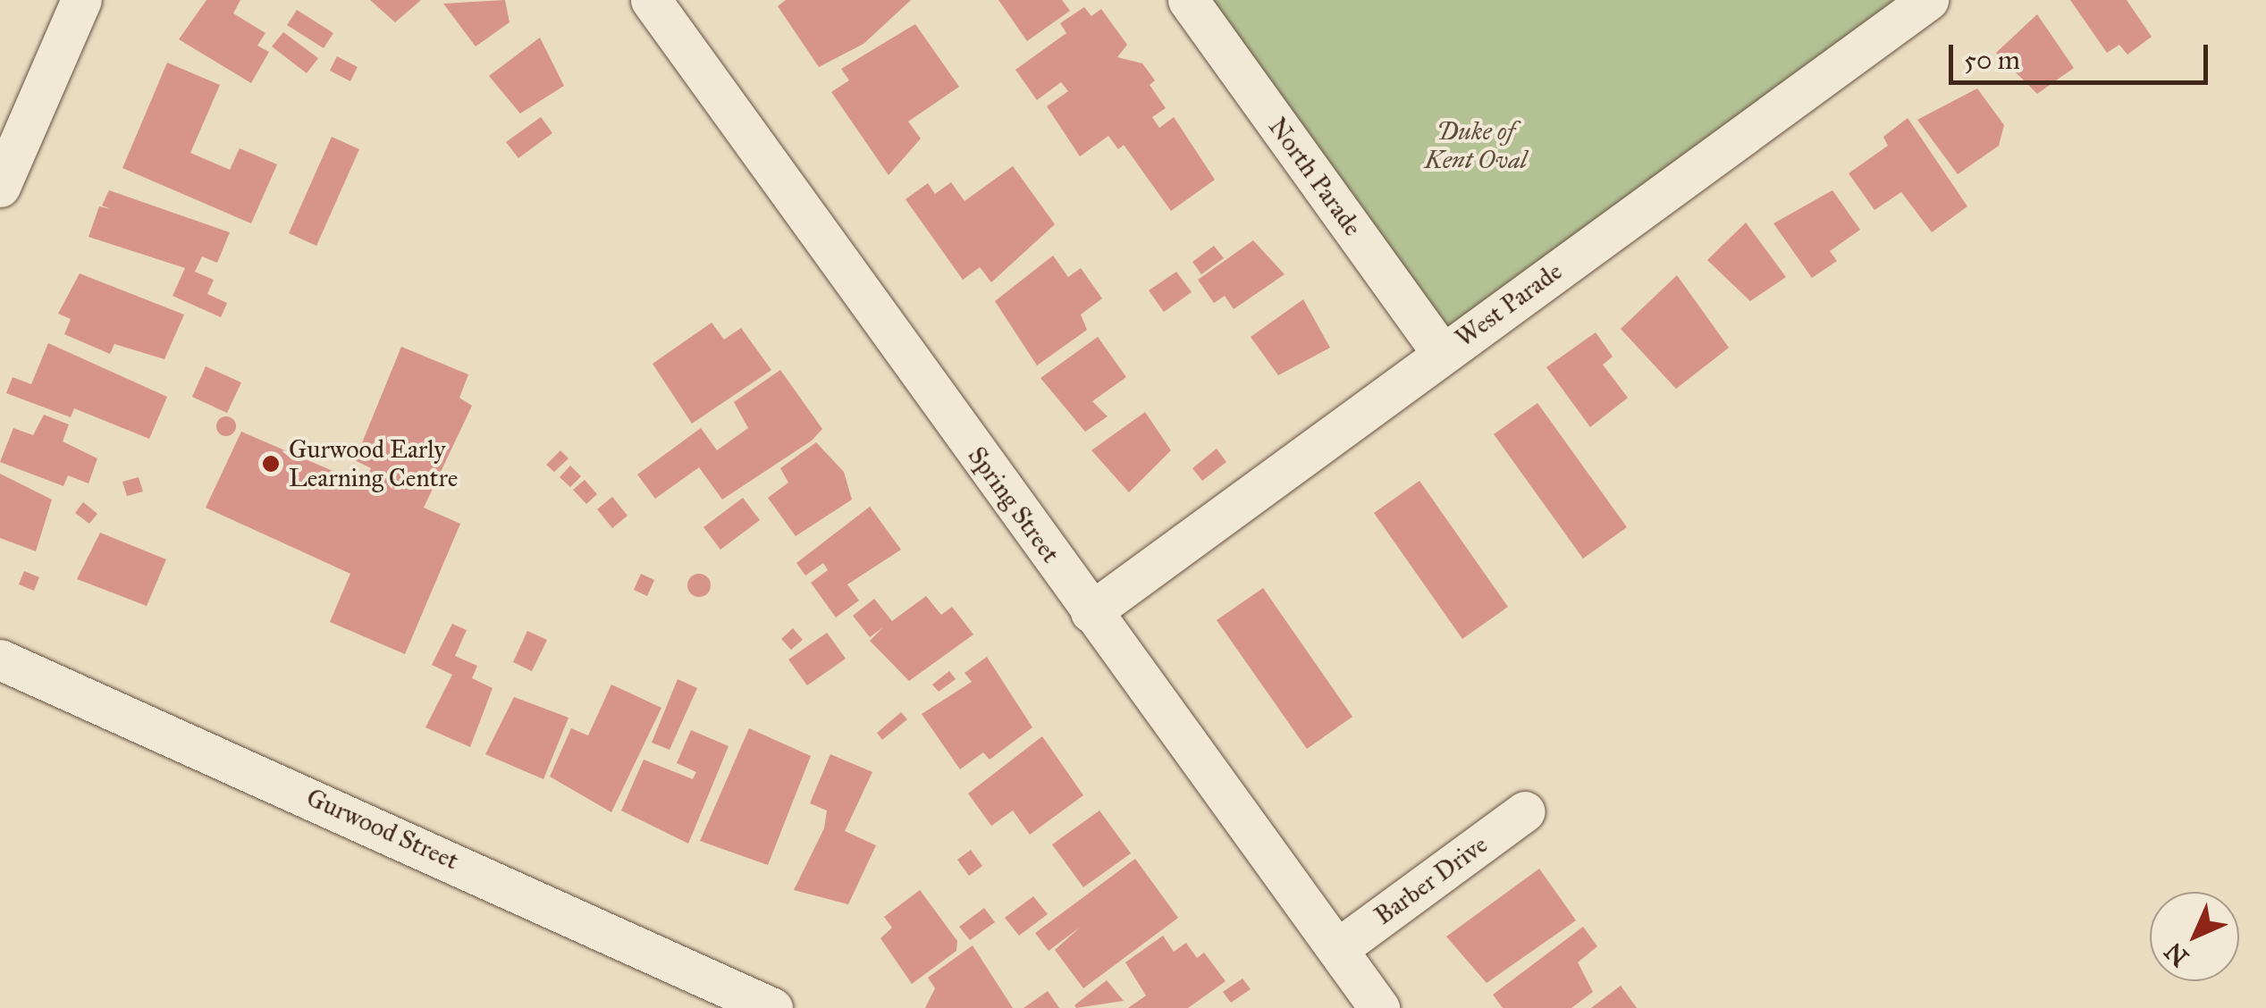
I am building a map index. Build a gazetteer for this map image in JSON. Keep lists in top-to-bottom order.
{
  "streets": {
    "street": [
      "North Parade",
      "West Parade",
      "Spring Street",
      "Gurwood Street",
      "Barber Drive"
    ]
  },
  "crossings": [
    ["North Parade", "West Parade"],
    ["West Parade", "Spring Street"],
    ["Spring Street", "Barber Drive"]
  ],
  "parks": ["Duke of Kent Oval"],
  "places": ["Gurwood Early Learning Centre"],
  "scale_bar": "50 m",
  "north": "bottom left"
}
